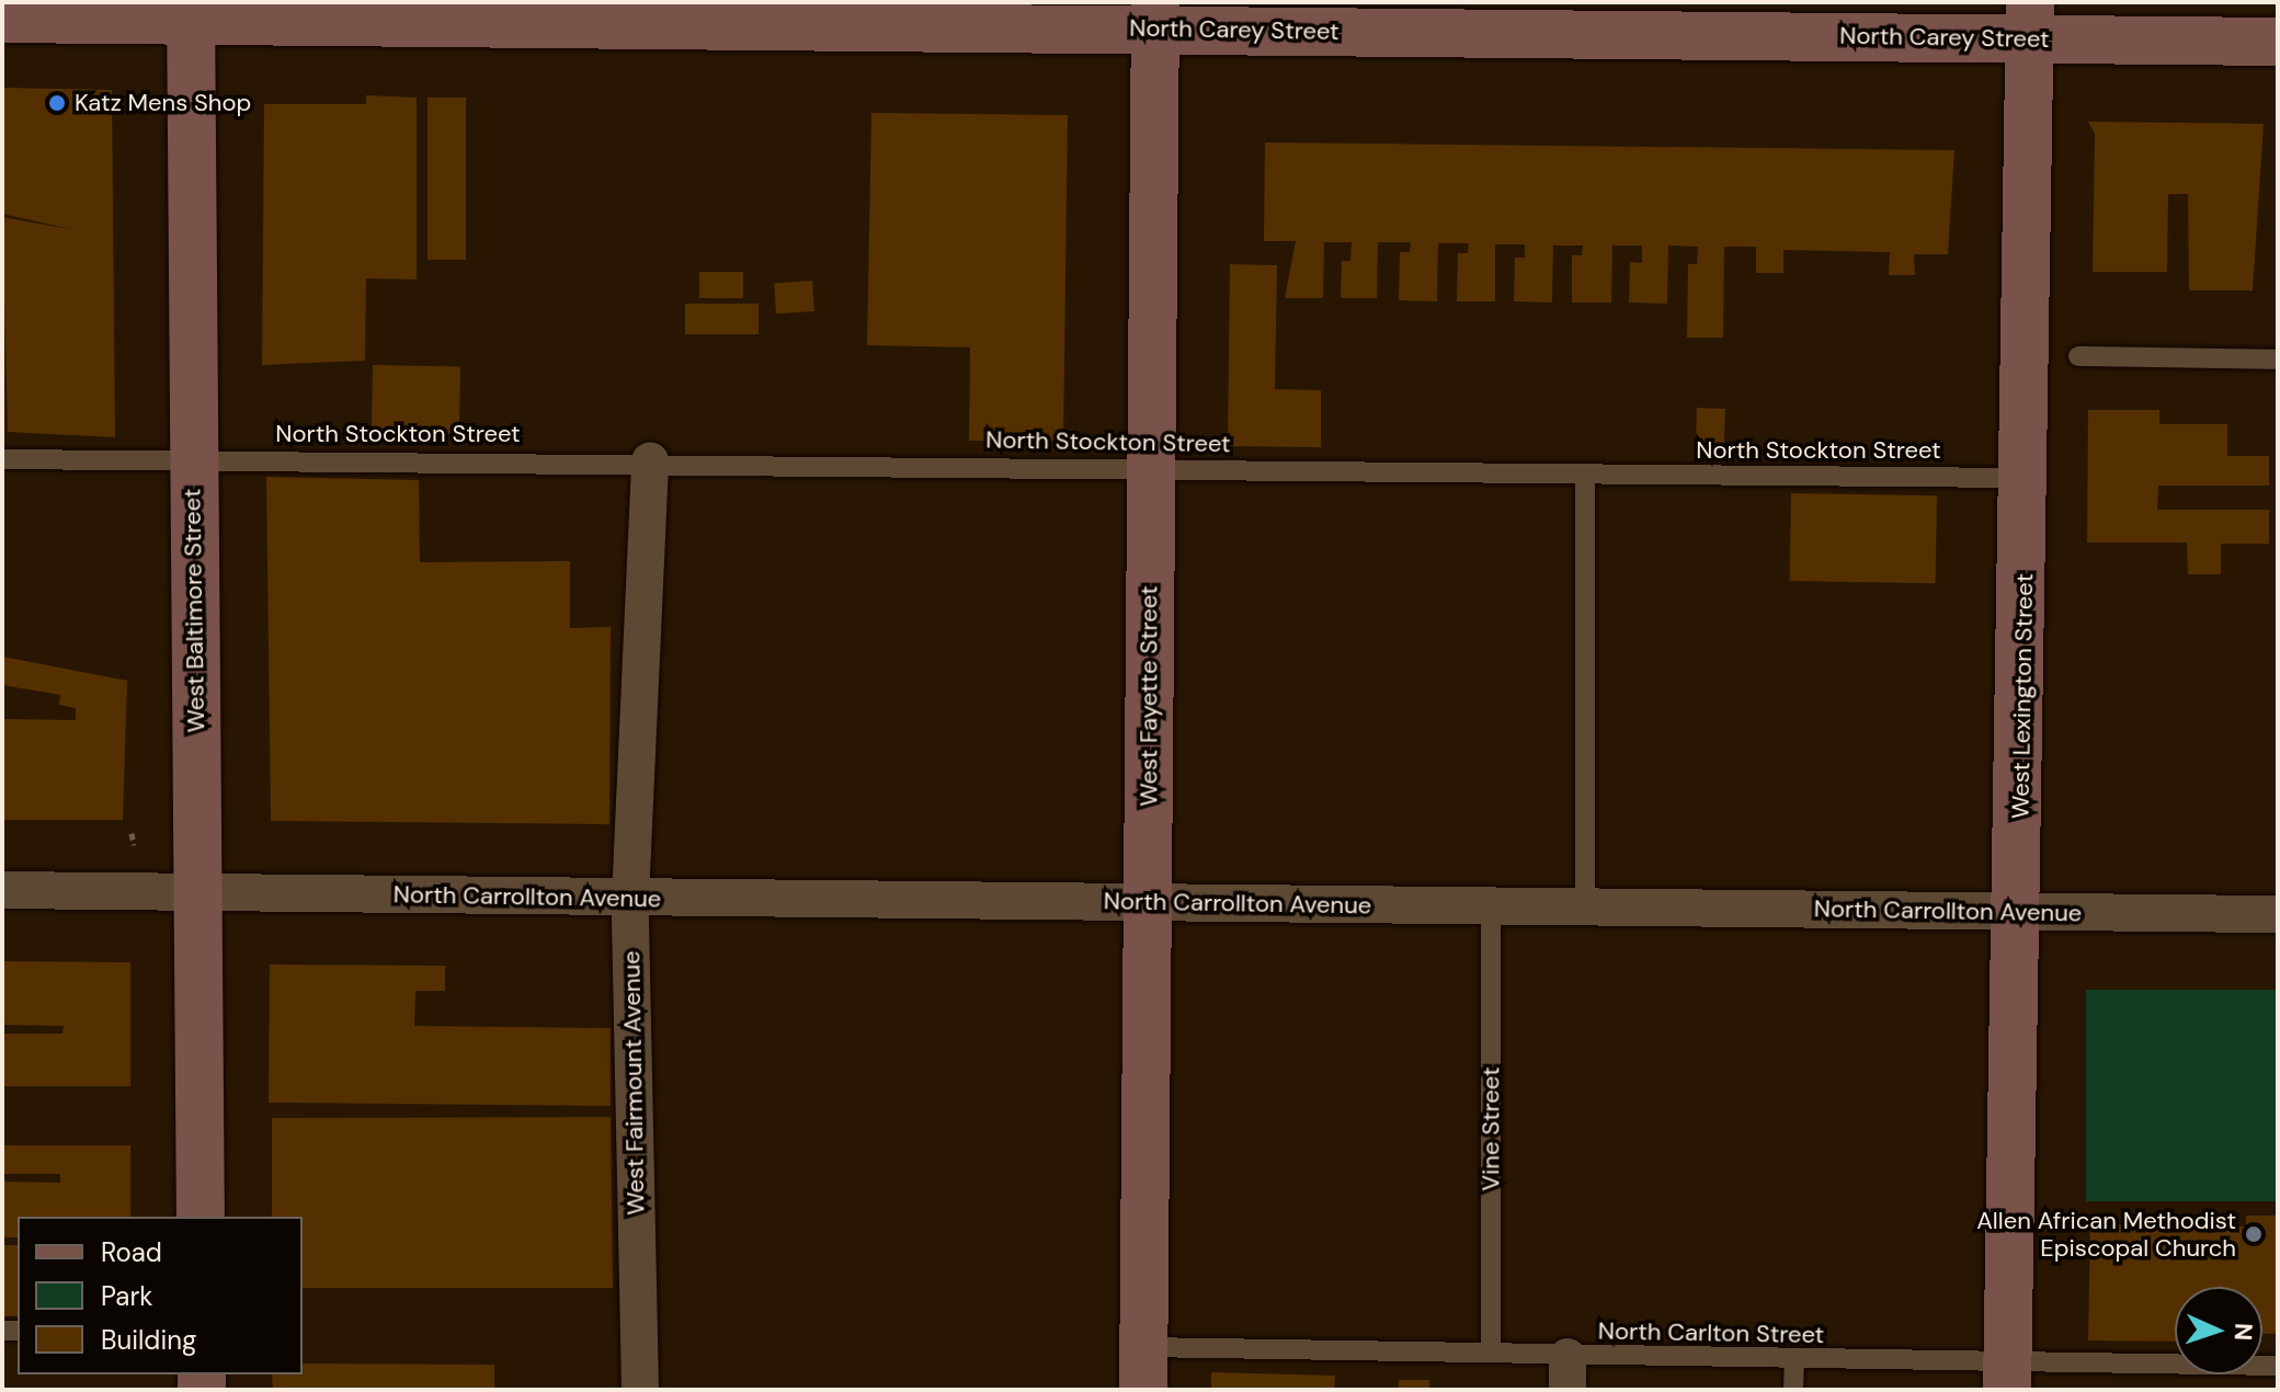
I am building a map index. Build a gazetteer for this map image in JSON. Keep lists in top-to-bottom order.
{
  "streets": {
    "main road": [
      "North Carey Street",
      "West Baltimore Street",
      "West Fayette Street",
      "West Lexington Street"
    ],
    "street": ["North Carrollton Avenue", "West Fairmount Avenue"],
    "lane": ["North Stockton Street", "Vine Street", "North Carlton Street"]
  },
  "crossings": [
    ["North Carey Street", "West Baltimore Street"],
    ["North Carey Street", "West Fayette Street"],
    ["North Carey Street", "West Lexington Street"],
    ["North Stockton Street", "West Baltimore Street"],
    ["North Stockton Street", "West Fayette Street"],
    ["North Stockton Street", "West Lexington Street"],
    ["North Stockton Street", "West Fairmount Avenue"],
    ["West Baltimore Street", "North Carrollton Avenue"],
    ["West Fayette Street", "North Carrollton Avenue"],
    ["West Fayette Street", "North Carlton Street"],
    ["West Lexington Street", "North Carrollton Avenue"],
    ["West Lexington Street", "North Carlton Street"],
    ["North Carrollton Avenue", "West Fairmount Avenue"],
    ["North Carrollton Avenue", "Vine Street"],
    ["Vine Street", "North Carlton Street"]
  ],
  "places": ["Katz Mens Shop", "Allen African Methodist Episcopal Church"],
  "legend": ["Road", "Park", "Building"],
  "north": "right"
}
